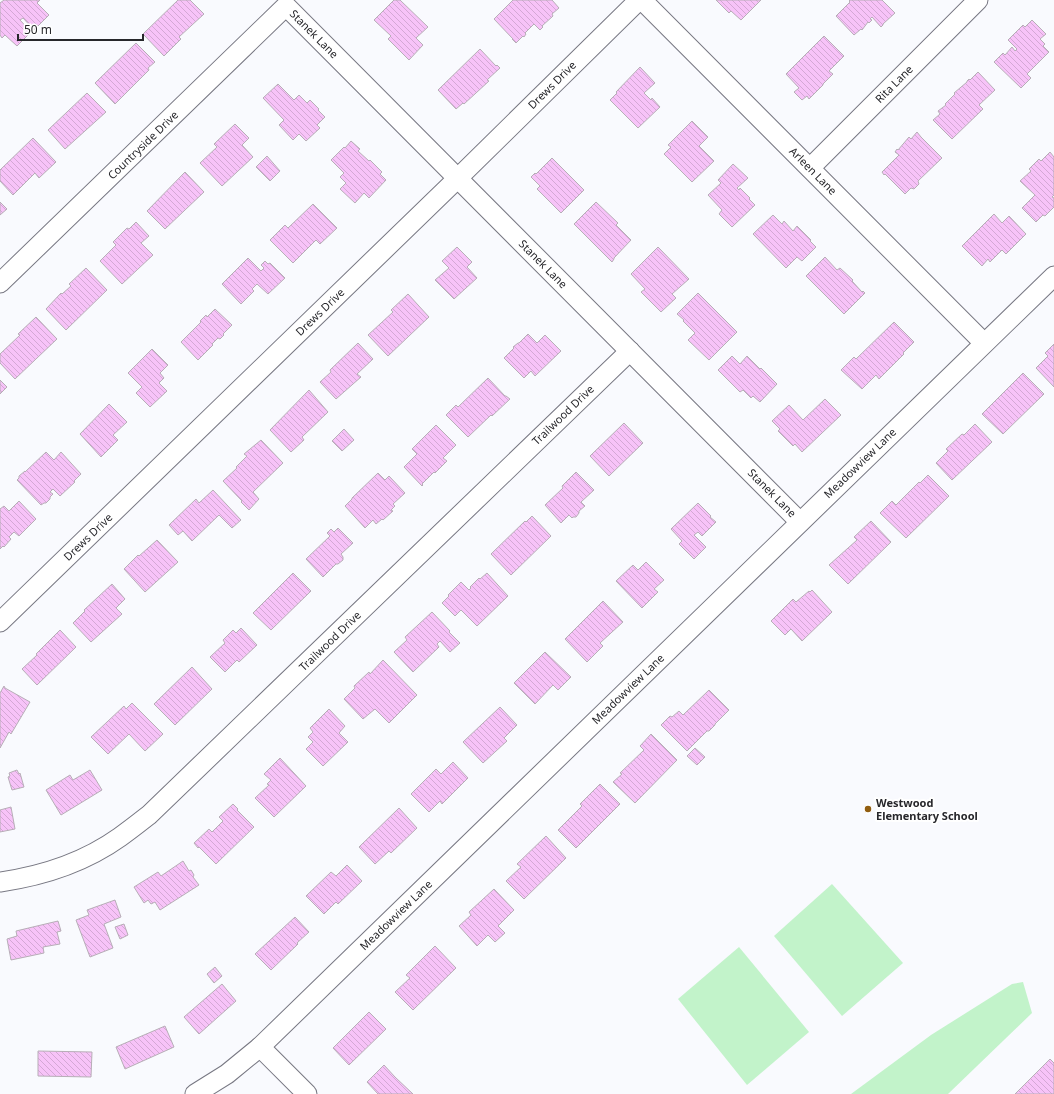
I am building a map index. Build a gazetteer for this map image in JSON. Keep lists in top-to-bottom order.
{
  "streets": {
    "street": [
      "Stanek Lane",
      "Rita Lane",
      "Drews Drive",
      "Countryside Drive",
      "Arleen Lane",
      "Trailwood Drive",
      "Meadowview Lane"
    ]
  },
  "crossings": [
    ["Stanek Lane", "Drews Drive"],
    ["Stanek Lane", "Countryside Drive"],
    ["Stanek Lane", "Trailwood Drive"],
    ["Stanek Lane", "Meadowview Lane"],
    ["Rita Lane", "Arleen Lane"],
    ["Arleen Lane", "Meadowview Lane"]
  ],
  "places": ["Westwood Elementary School"],
  "scale_bar": "50 m"
}
